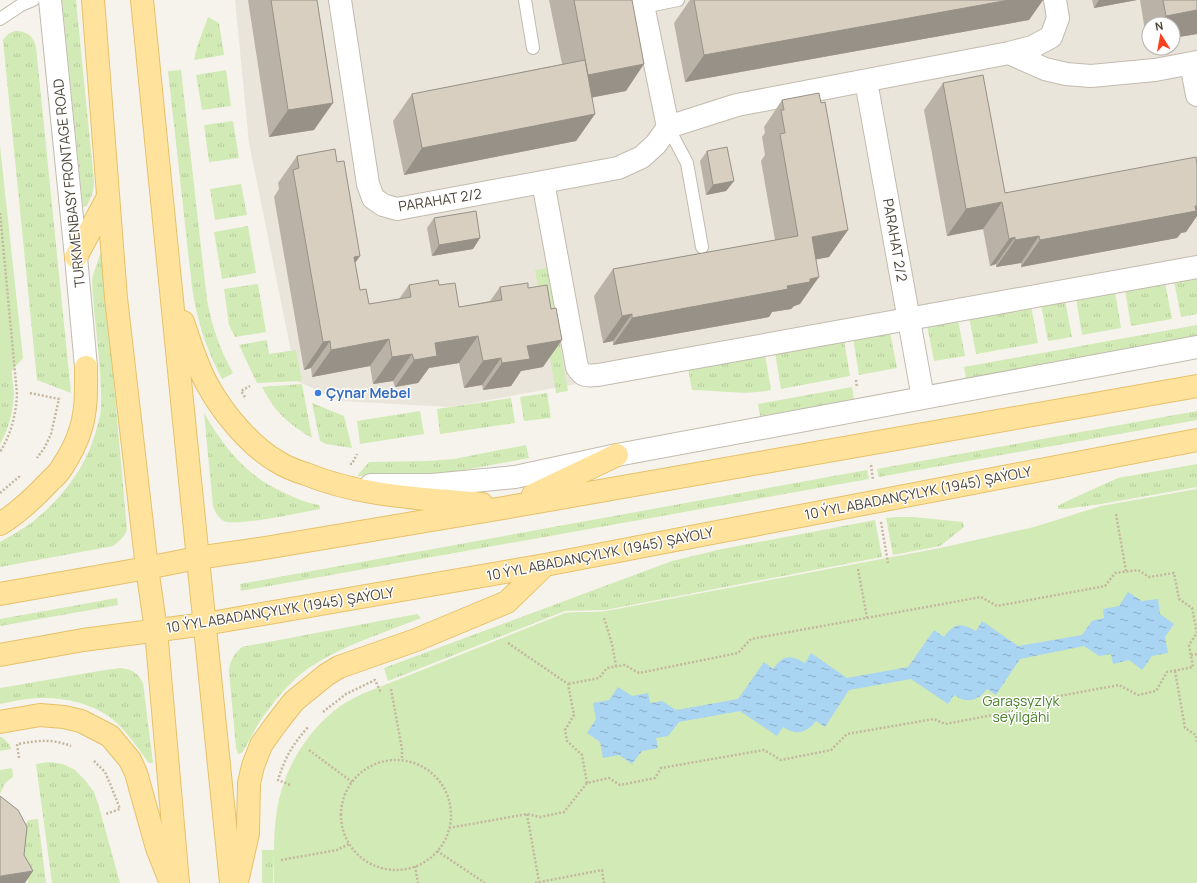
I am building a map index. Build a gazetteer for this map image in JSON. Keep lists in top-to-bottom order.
{
  "streets": {
    "main road": ["10 ÝYL ABADANÇYLYK (1945) ŞAÝOLY"],
    "street": ["TURKMENBASY FRONTAGE ROAD", "PARAHAT 2/2"]
  },
  "parks": ["Garaşsyzlyk seýilgähi"],
  "places": ["Çynar Mebel"],
  "north": "top"
}
